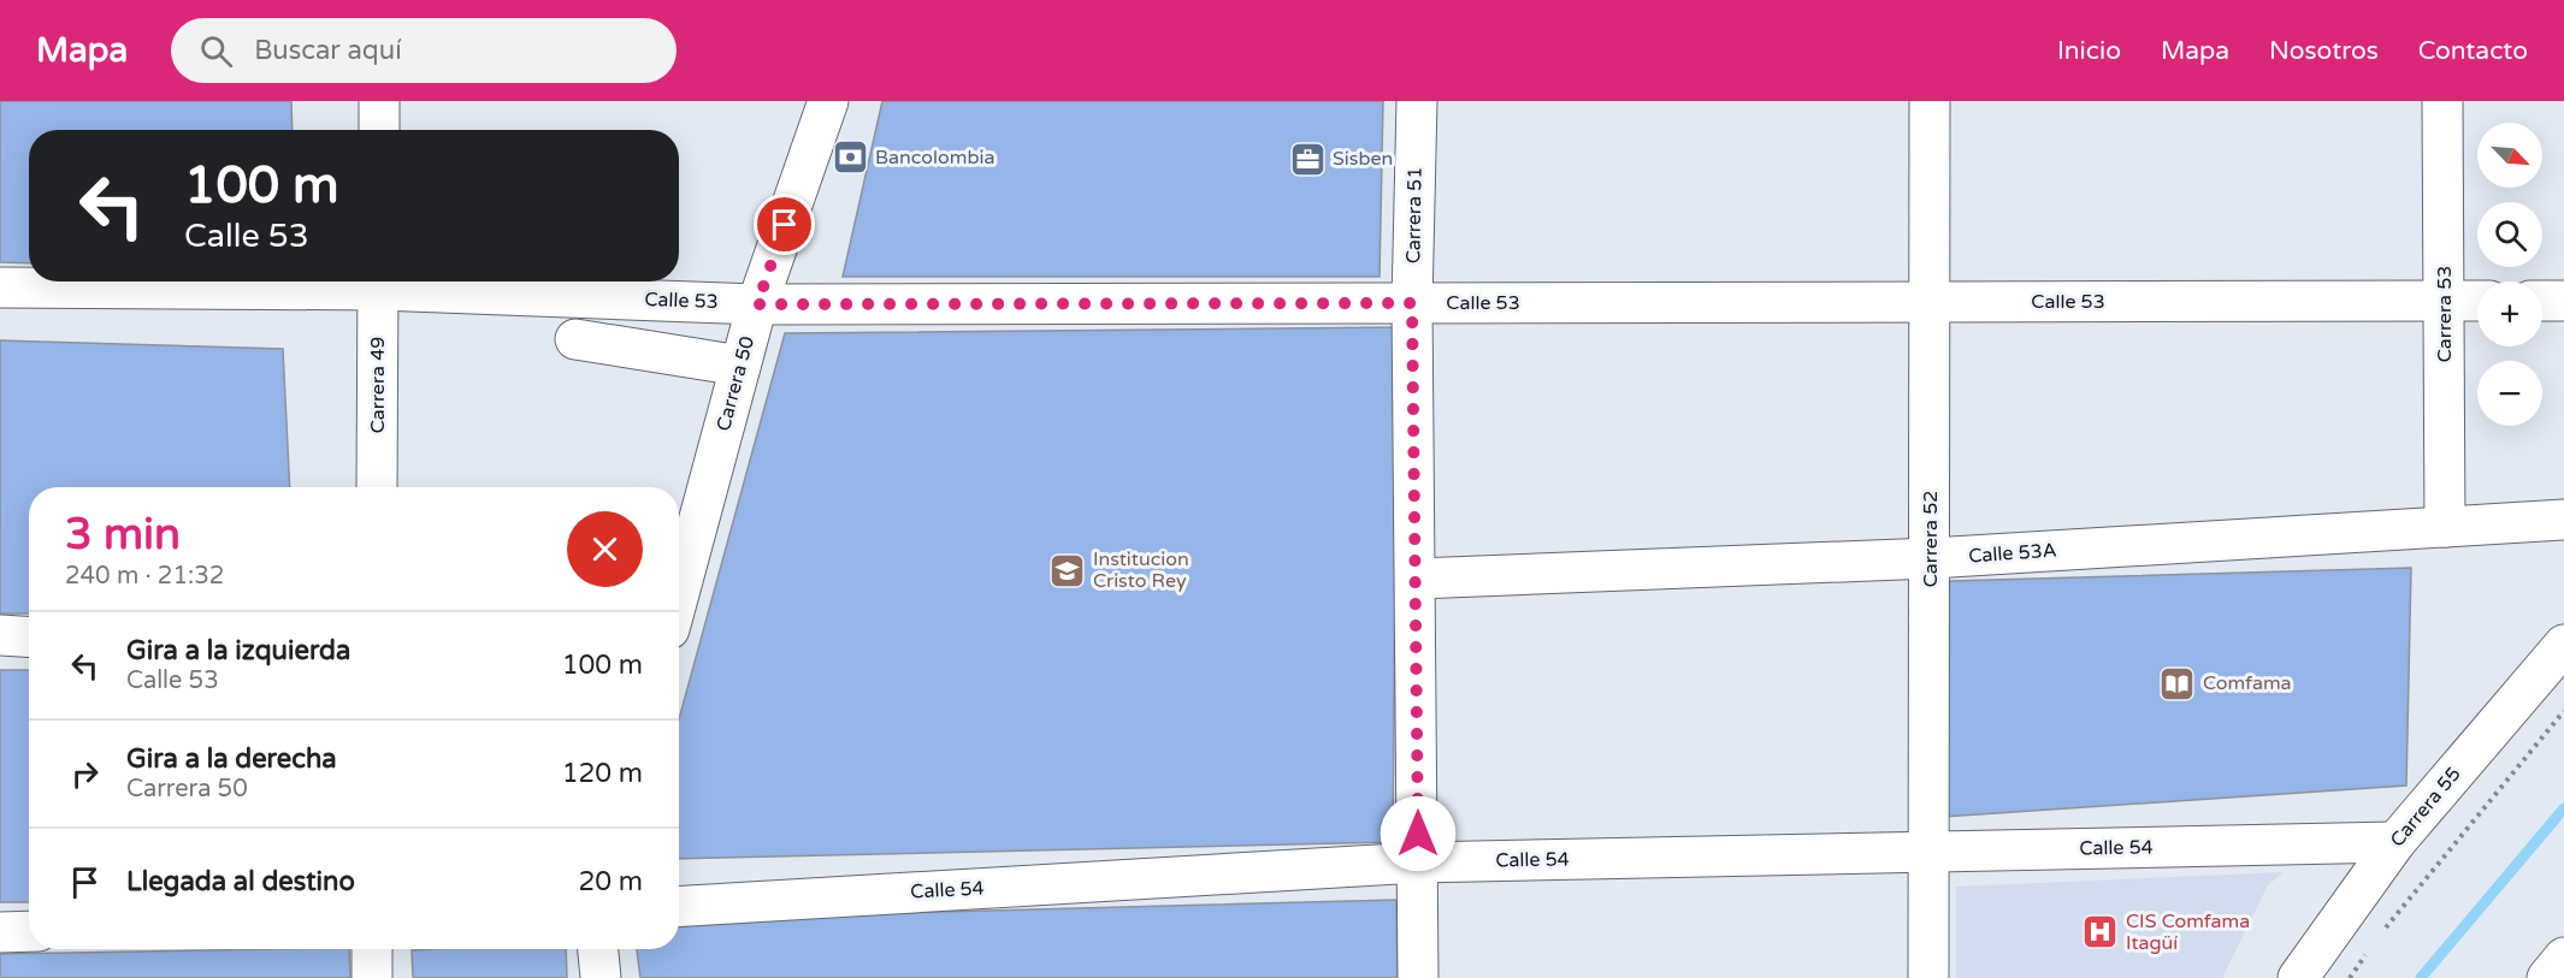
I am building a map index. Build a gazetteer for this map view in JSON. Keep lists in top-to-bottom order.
{
  "streets": {
    "street": [
      "Carrera 51",
      "Calle 53",
      "Carrera 53",
      "Carrera 50",
      "Carrera 49",
      "Carrera 52",
      "Calle 53A",
      "Carrera 55",
      "Calle 54"
    ]
  },
  "crossings": [
    ["Carrera 51", "Calle 53"],
    ["Carrera 51", "Calle 53A"],
    ["Carrera 51", "Calle 54"],
    ["Calle 53", "Carrera 53"],
    ["Calle 53", "Carrera 50"],
    ["Calle 53", "Carrera 49"],
    ["Calle 53", "Carrera 52"],
    ["Carrera 53", "Calle 53A"],
    ["Carrera 52", "Calle 53A"],
    ["Carrera 52", "Calle 54"],
    ["Carrera 55", "Calle 54"]
  ],
  "places": {
    "bank": ["Bancolombia"],
    "office": ["Sisben"],
    "school or university": ["Institucion Cristo Rey"],
    "library": ["Comfama"],
    "hospital": ["CIS Comfama Itagüí"]
  },
  "north": "bottom right",
  "page": {
    "header": "Mapa",
    "search": "Buscar aquí",
    "nav": [
      "Inicio",
      "Mapa",
      "Nosotros",
      "Contacto"
    ],
    "map_buttons": ["+", "−"],
    "turn": ["100 m", "Calle 53"],
    "heading": ["3 min", "240 m · 21:32"],
    "list": [
      {
        "name": "Gira a la izquierda",
        "note": "Calle 53",
        "value": "100 m"
      },
      {
        "name": "Gira a la derecha",
        "note": "Carrera 50",
        "value": "120 m"
      },
      {
        "name": "Llegada al destino",
        "value": "20 m"
      }
    ]
  }
}
